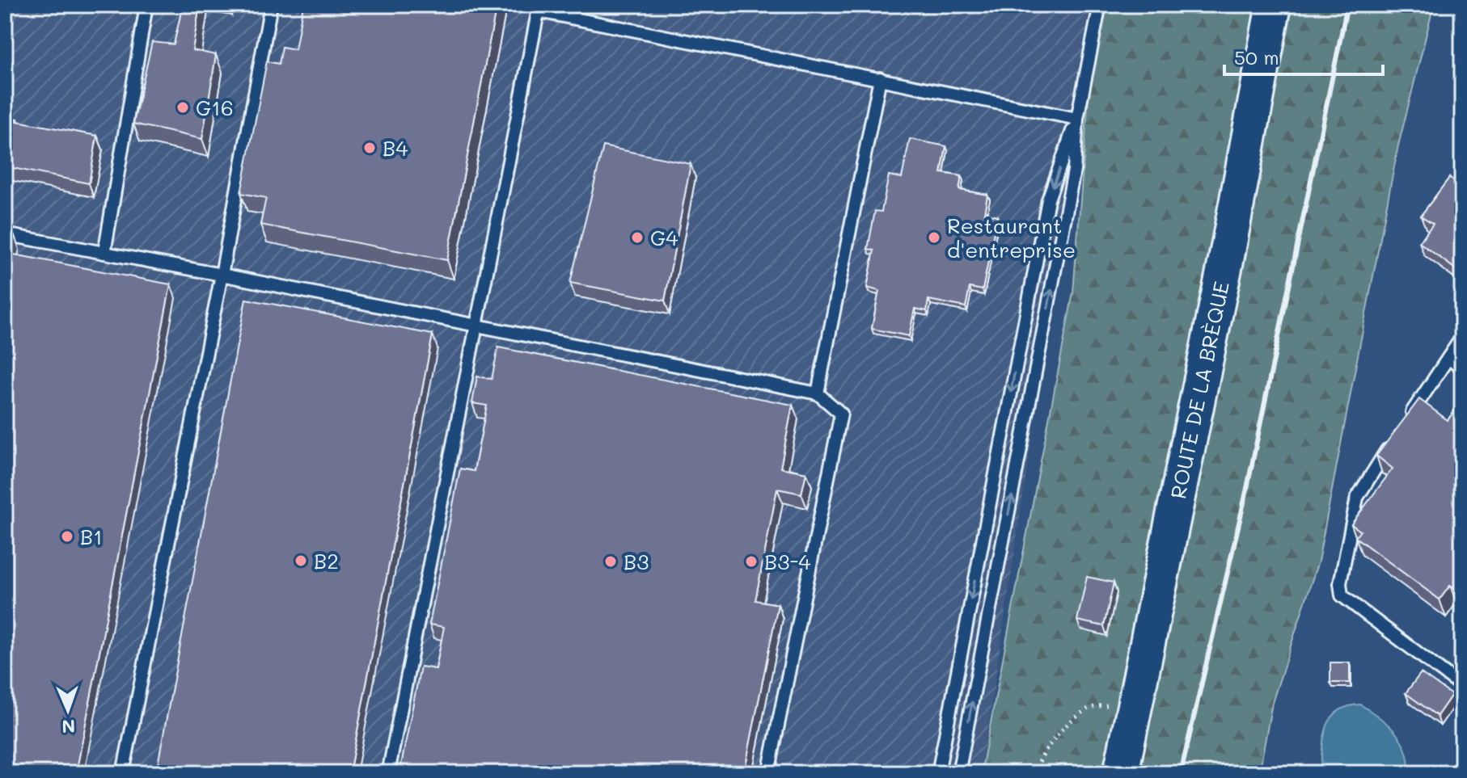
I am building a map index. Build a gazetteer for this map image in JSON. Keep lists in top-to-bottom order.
{
  "streets": {
    "main road": ["ROUTE DE LA BRÈQUE"]
  },
  "places": [
    "G16",
    "B4",
    "G4",
    "Restaurant d'entreprise",
    "B1",
    "B2",
    "B3",
    "B3-4"
  ],
  "scale_bar": "50 m",
  "north": "bottom"
}
